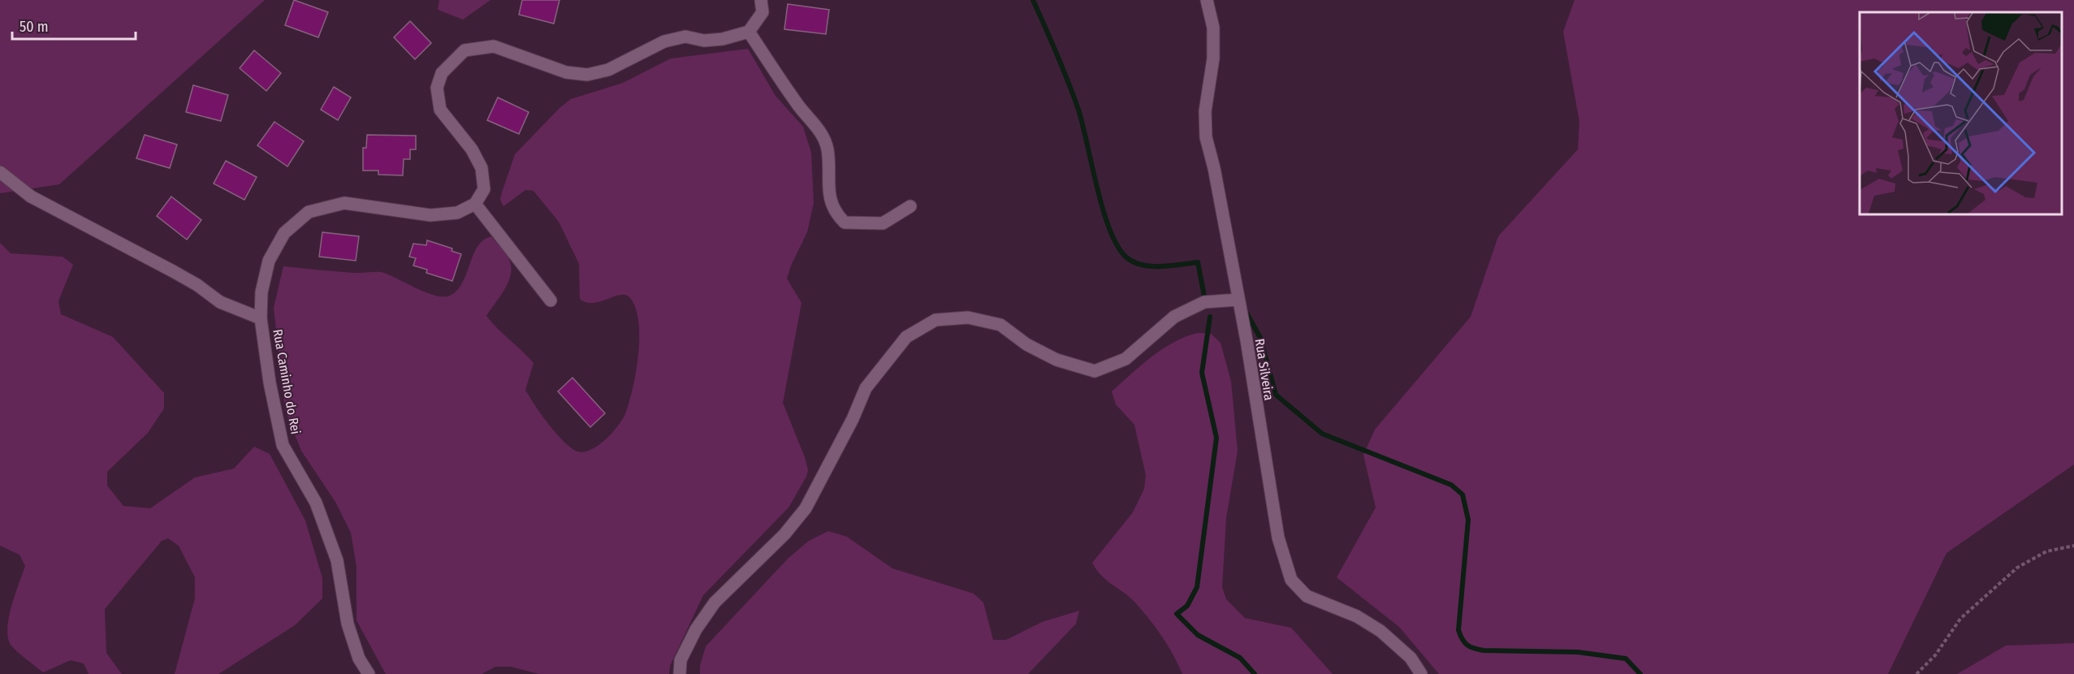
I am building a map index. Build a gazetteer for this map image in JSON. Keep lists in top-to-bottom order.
{
  "streets": {
    "street": ["Rua Silveira", "Rua Caminho do Rei"]
  },
  "scale_bar": "50 m"
}
